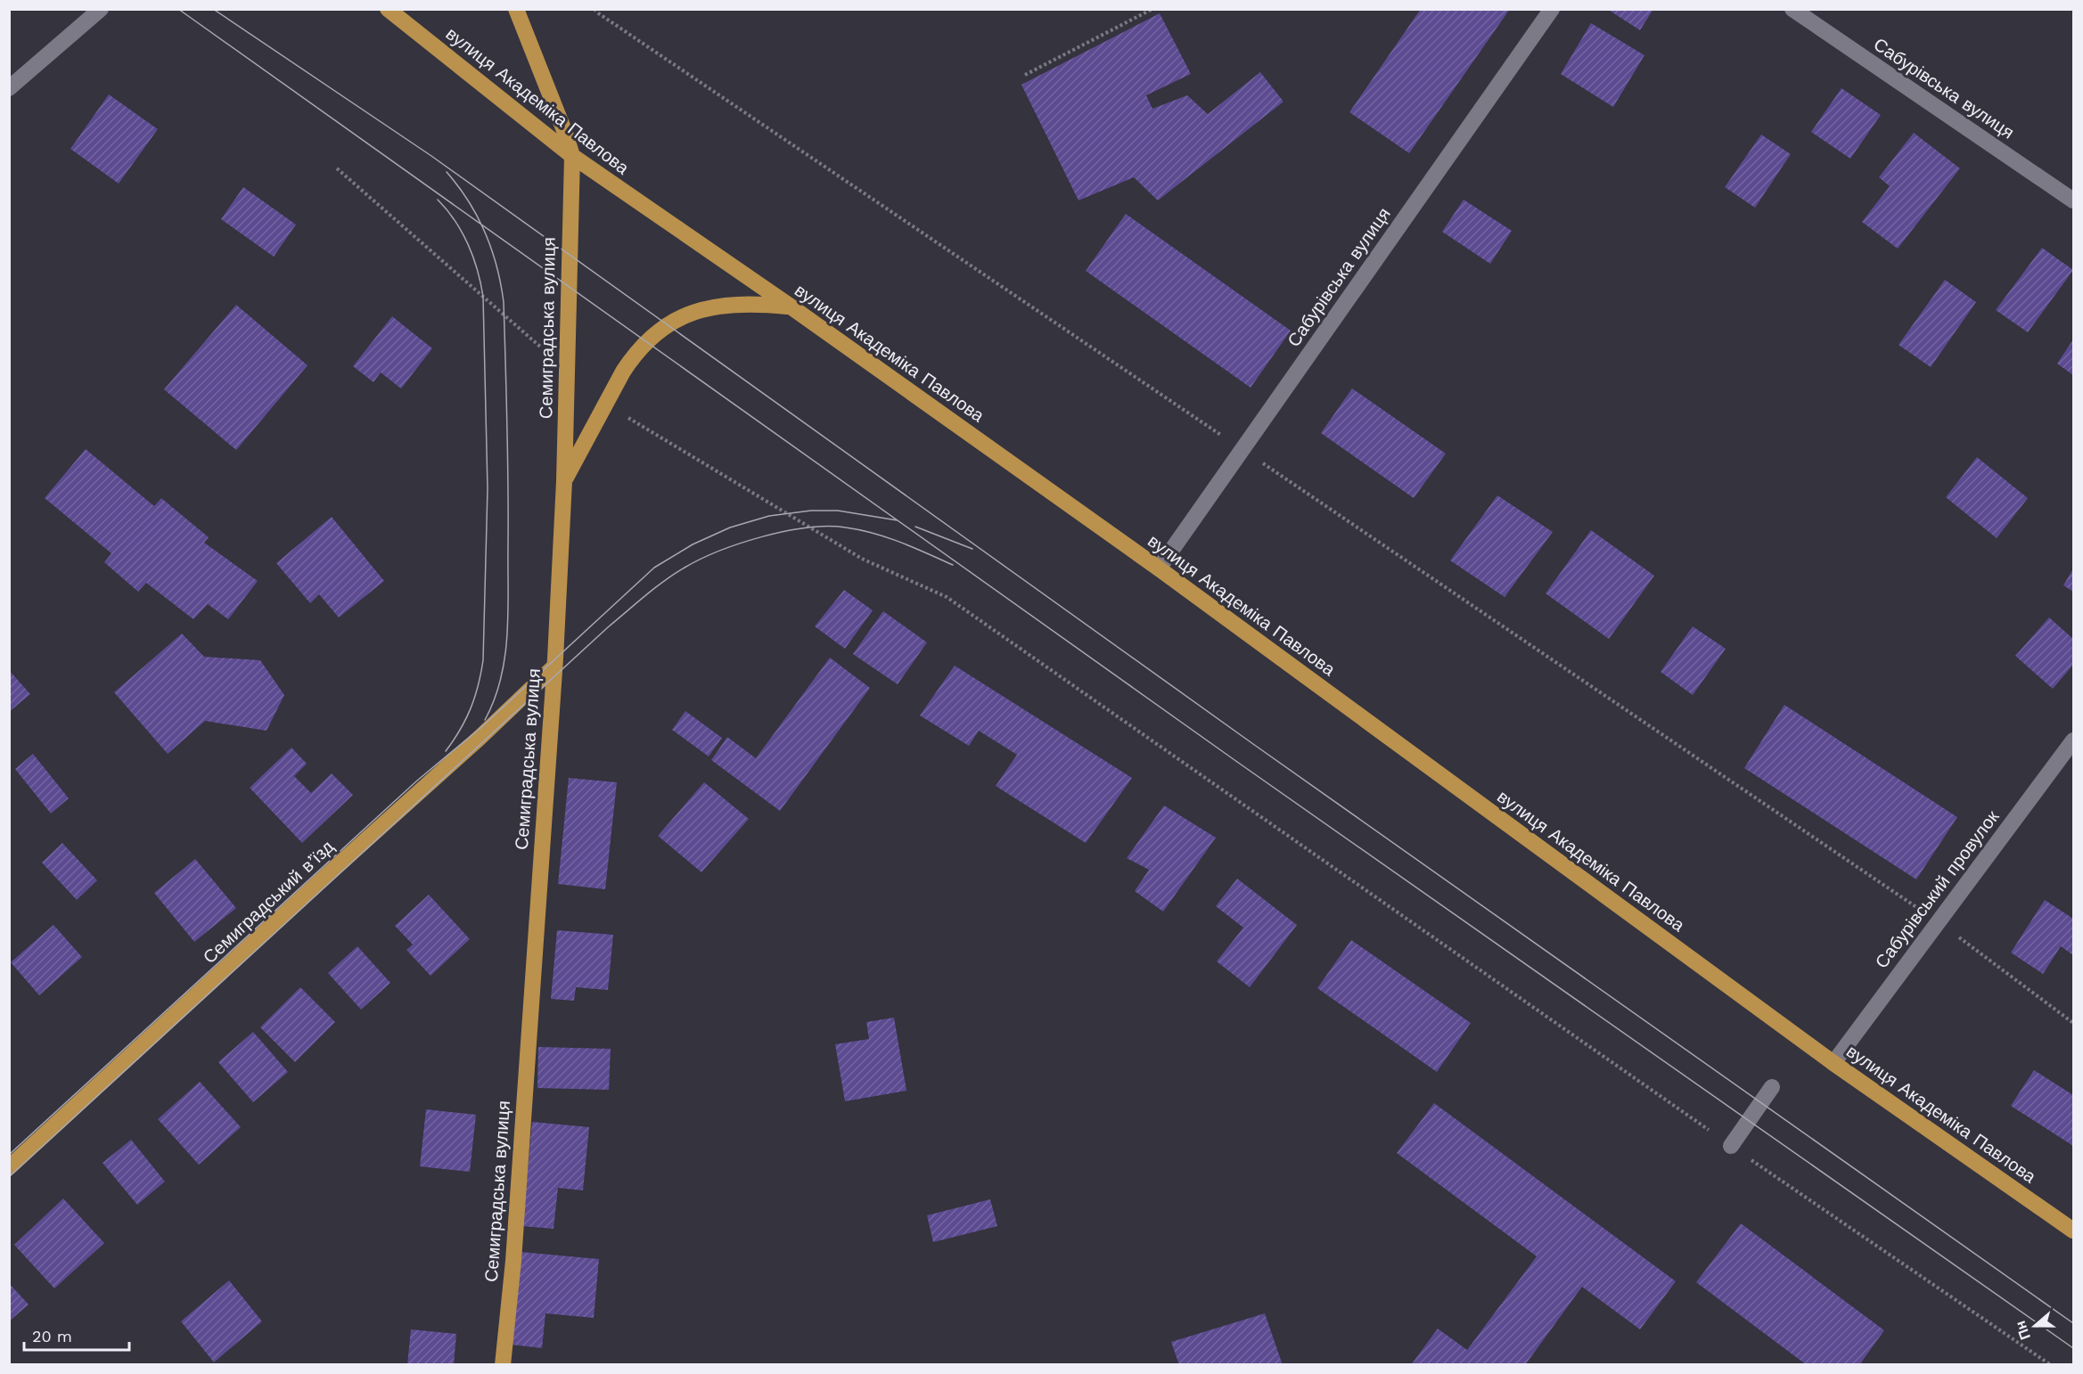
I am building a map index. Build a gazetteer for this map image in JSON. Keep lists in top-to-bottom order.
{
  "streets": {
    "main road": ["вулиця Академіка Павлова", "Семиградська вулиця", "Семиградський в’їзд"],
    "street": ["Сабурівська вулиця", "Сабурівський провулок"]
  },
  "crossings": [
    ["Сабурівська вулиця", "вулиця Академіка Павлова"],
    ["вулиця Академіка Павлова", "Семиградська вулиця"],
    ["вулиця Академіка Павлова", "Сабурівський провулок"],
    ["Семиградська вулиця", "Семиградський в’їзд"]
  ],
  "scale_bar": "20 m",
  "north": "left"
}
